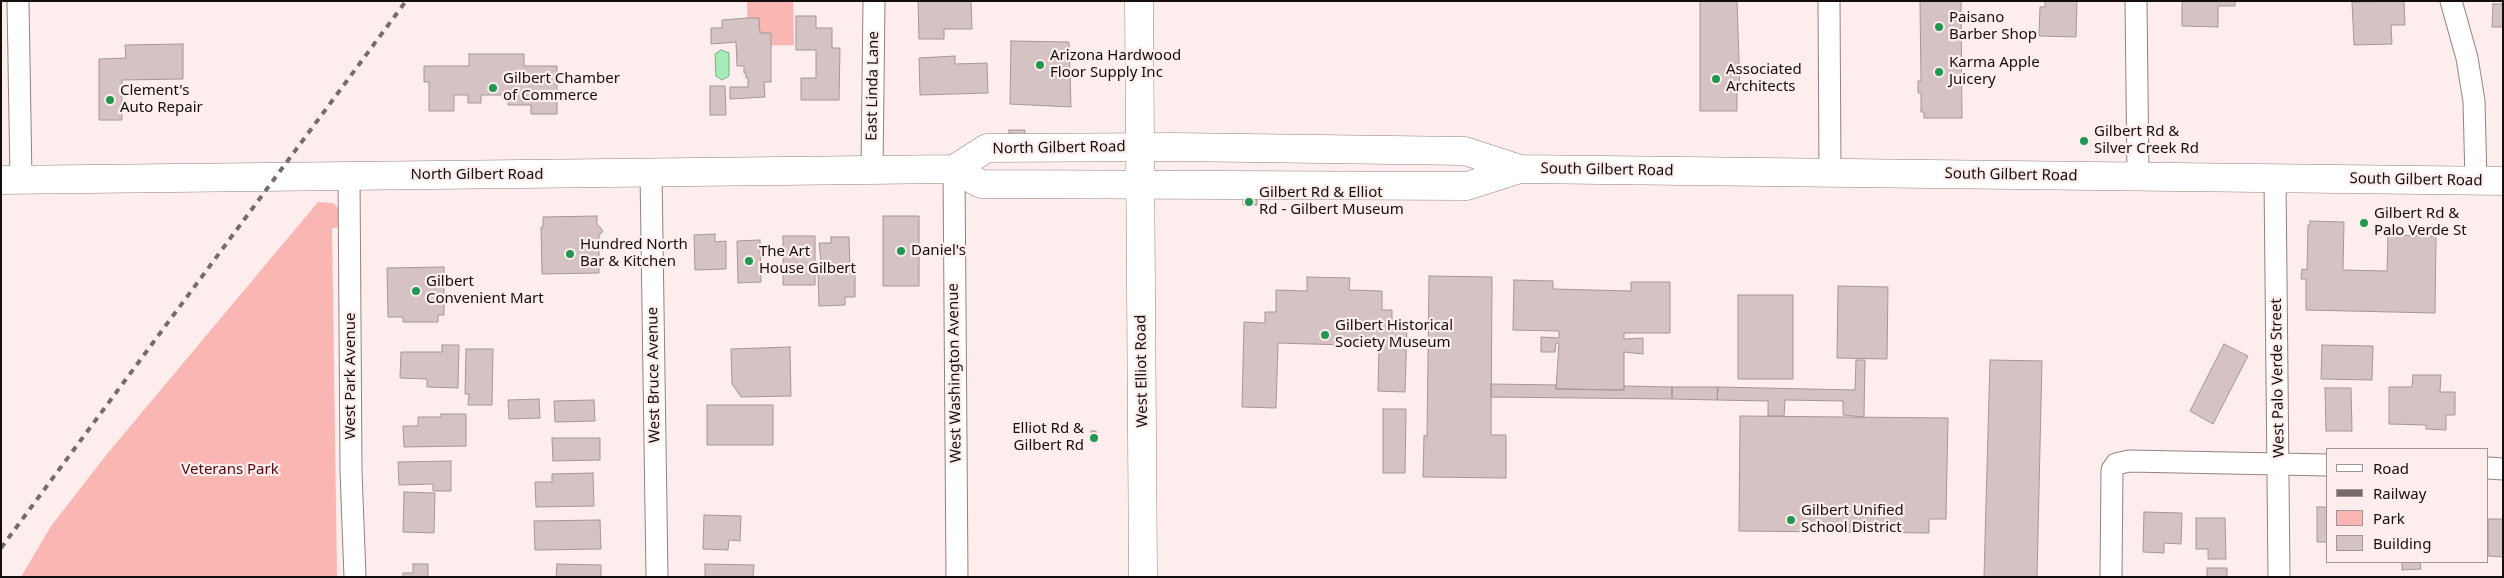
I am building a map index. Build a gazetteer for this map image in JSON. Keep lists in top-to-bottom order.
{
  "streets": {
    "main road": ["North Gilbert Road", "South Gilbert Road", "West Elliot Road"],
    "street": [
      "East Linda Lane",
      "West Washington Avenue",
      "West Bruce Avenue",
      "West Park Avenue",
      "West Palo Verde Street"
    ]
  },
  "crossings": [
    ["East Linda Lane", "North Gilbert Road"],
    ["North Gilbert Road", "South Gilbert Road"],
    ["North Gilbert Road", "West Elliot Road"],
    ["North Gilbert Road", "West Washington Avenue"],
    ["North Gilbert Road", "West Bruce Avenue"],
    ["North Gilbert Road", "West Park Avenue"],
    ["South Gilbert Road", "West Elliot Road"],
    ["South Gilbert Road", "West Palo Verde Street"]
  ],
  "parks": ["Veterans Park"],
  "places": [
    "Paisano Barber Shop",
    "Arizona Hardwood Floor Supply Inc",
    "Karma Apple Juicery",
    "Associated Architects",
    "Gilbert Chamber of Commerce",
    "Clement's Auto Repair",
    "Gilbert Rd & Silver Creek Rd",
    "Gilbert Rd & Elliot Rd - Gilbert Museum",
    "Gilbert Rd & Palo Verde St",
    "Daniel's",
    "Hundred North Bar & Kitchen",
    "The Art House Gilbert",
    "Gilbert Convenient Mart",
    "Gilbert Historical Society Museum",
    "Elliot Rd & Gilbert Rd",
    "Gilbert Unified School District"
  ],
  "legend": [
    "Road",
    "Railway",
    "Park",
    "Building"
  ]
}
